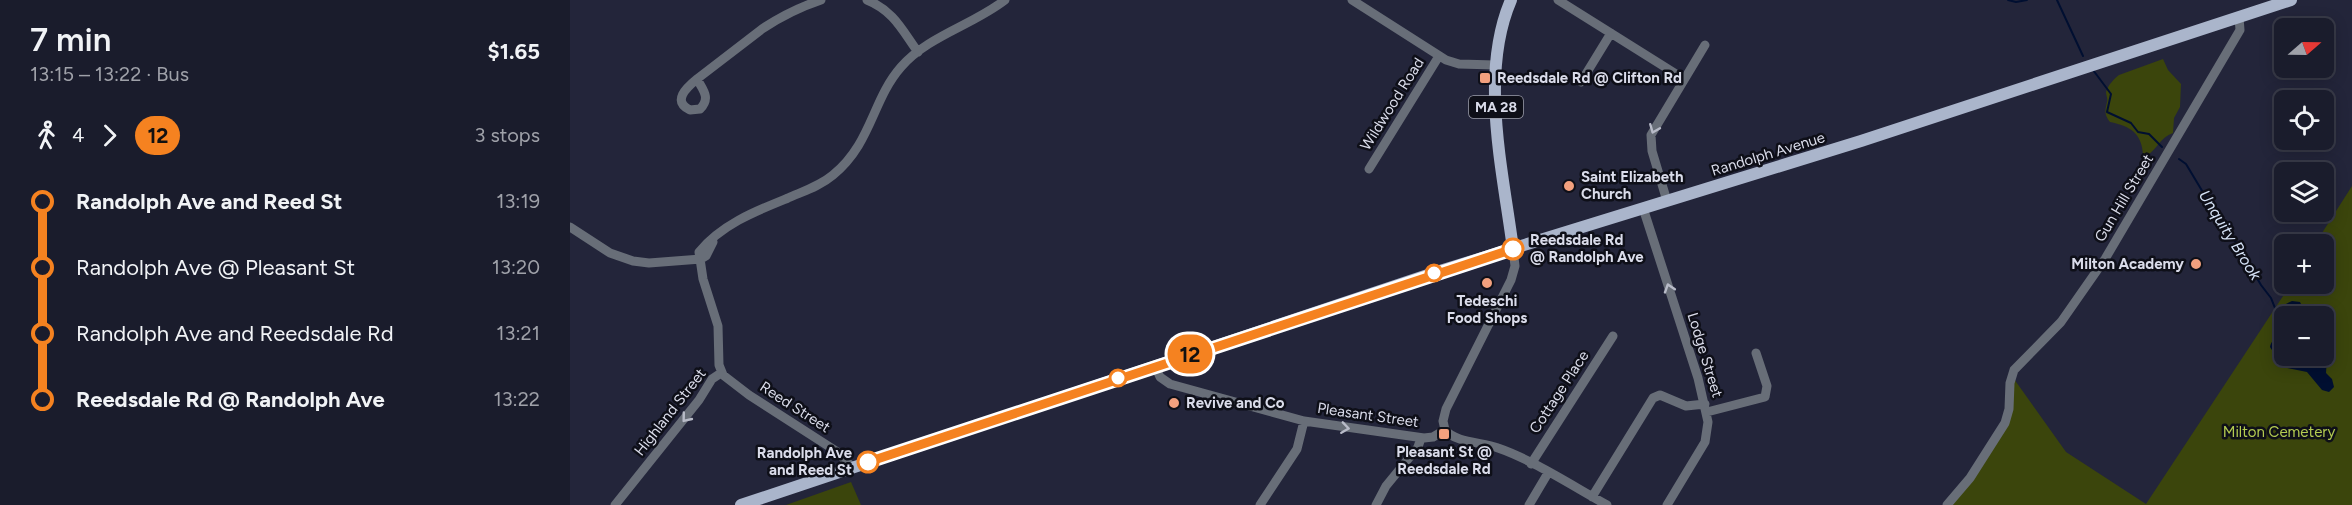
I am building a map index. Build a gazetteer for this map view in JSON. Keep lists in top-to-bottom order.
{
  "streets": {
    "main road": ["MA 28", "Randolph Avenue"],
    "street": [
      "Wildwood Road",
      "Gun Hill Street",
      "Lodge Street",
      "Cottage Place",
      "Reed Street",
      "Highland Street",
      "Pleasant Street"
    ]
  },
  "crossings": [
    ["MA 28", "Randolph Avenue"],
    ["Randolph Avenue", "Gun Hill Street"],
    ["Randolph Avenue", "Lodge Street"],
    ["Randolph Avenue", "Reed Street"],
    ["Randolph Avenue", "Pleasant Street"],
    ["Reed Street", "Highland Street"]
  ],
  "one_way": ["Lodge Street", "Highland Street", "Pleasant Street"],
  "water": ["Unquity Brook"],
  "parks": ["Milton Cemetery"],
  "places": {
    "transit": ["Reedsdale Rd @ Clifton Rd", "Pleasant St @ Reedsdale Rd"],
    "other": [
      "Saint Elizabeth Church",
      "Reedsdale Rd @ Randolph Ave",
      "Milton Academy",
      "Tedeschi Food Shops",
      "Revive and Co",
      "Randolph Ave and Reed St"
    ]
  },
  "lines": ["bus line 12"],
  "north": "right",
  "page": {
    "heading": ["7 min", "13:15 – 13:22 · Bus", "$1.65"],
    "on_map": "12",
    "map_buttons": ["+", "−"],
    "legs": ["4", "12", "3 stops"],
    "list": [
      {
        "name": "Randolph Ave and Reed St",
        "value": "13:19"
      },
      {
        "name": "Randolph Ave @ Pleasant St",
        "value": "13:20"
      },
      {
        "name": "Randolph Ave and Reedsdale Rd",
        "value": "13:21"
      },
      {
        "name": "Reedsdale Rd @ Randolph Ave",
        "value": "13:22"
      }
    ]
  }
}
